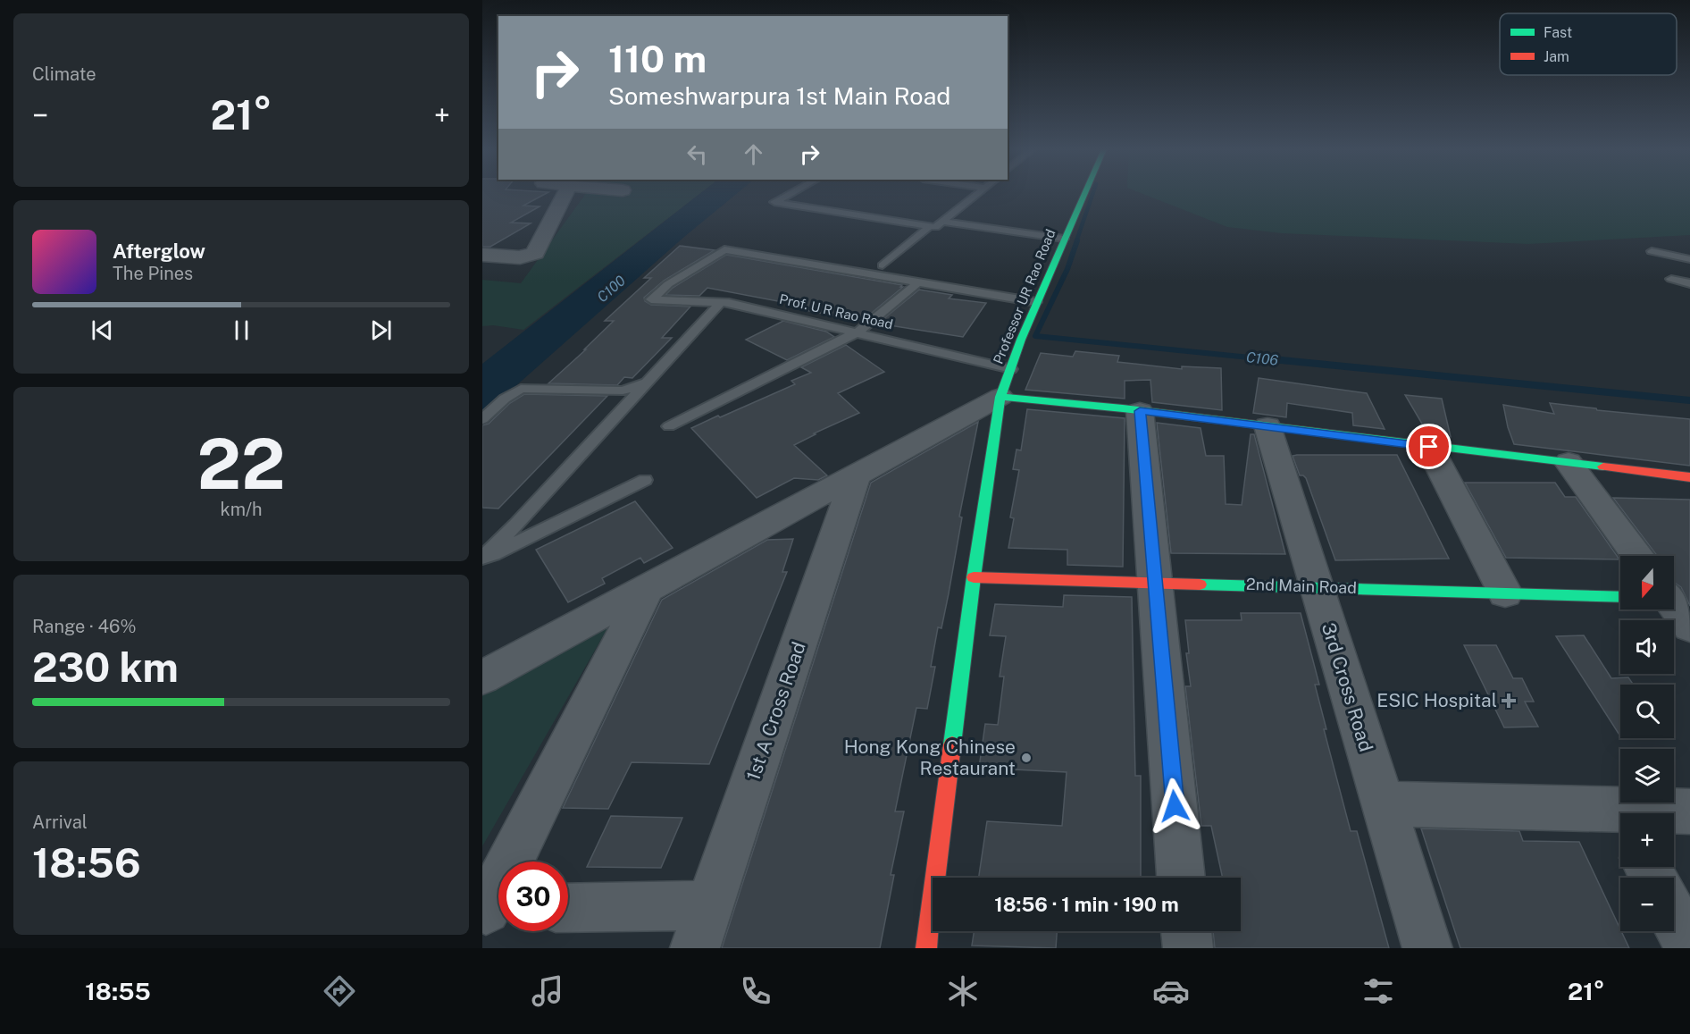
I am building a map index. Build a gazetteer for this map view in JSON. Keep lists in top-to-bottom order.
{
  "streets": {
    "street": [
      "Professor UR Rao Road",
      "2nd Main Road",
      "3rd Cross Road",
      "1st A Cross Road"
    ],
    "lane": ["Prof. U R Rao Road"]
  },
  "crossings": [
    ["Professor UR Rao Road", "Prof. U R Rao Road"],
    ["Professor UR Rao Road", "2nd Main Road"],
    ["2nd Main Road", "3rd Cross Road"]
  ],
  "water": ["C100", "C106"],
  "places": {
    "health": ["ESIC Hospital"],
    "other": ["Hong Kong Chinese Restaurant"]
  },
  "legend": ["Fast", "Jam"],
  "north": "bottom",
  "page": {
    "tile": [
      "Climate",
      ["22", "km/h"],
      ["Range · 46%", "230 km"],
      ["Arrival", "18:56"]
    ],
    "turn": ["110 m", "Someshwarpura 1st Main Road"],
    "heat": ["−", "21°", "+"],
    "song": ["Afterglow", "The Pines"],
    "map_buttons": ["+", "−"],
    "limit": "30",
    "trip": "18:56 · 1 min · 190 m",
    "tabs": ["18:55", "21°"]
  }
}
